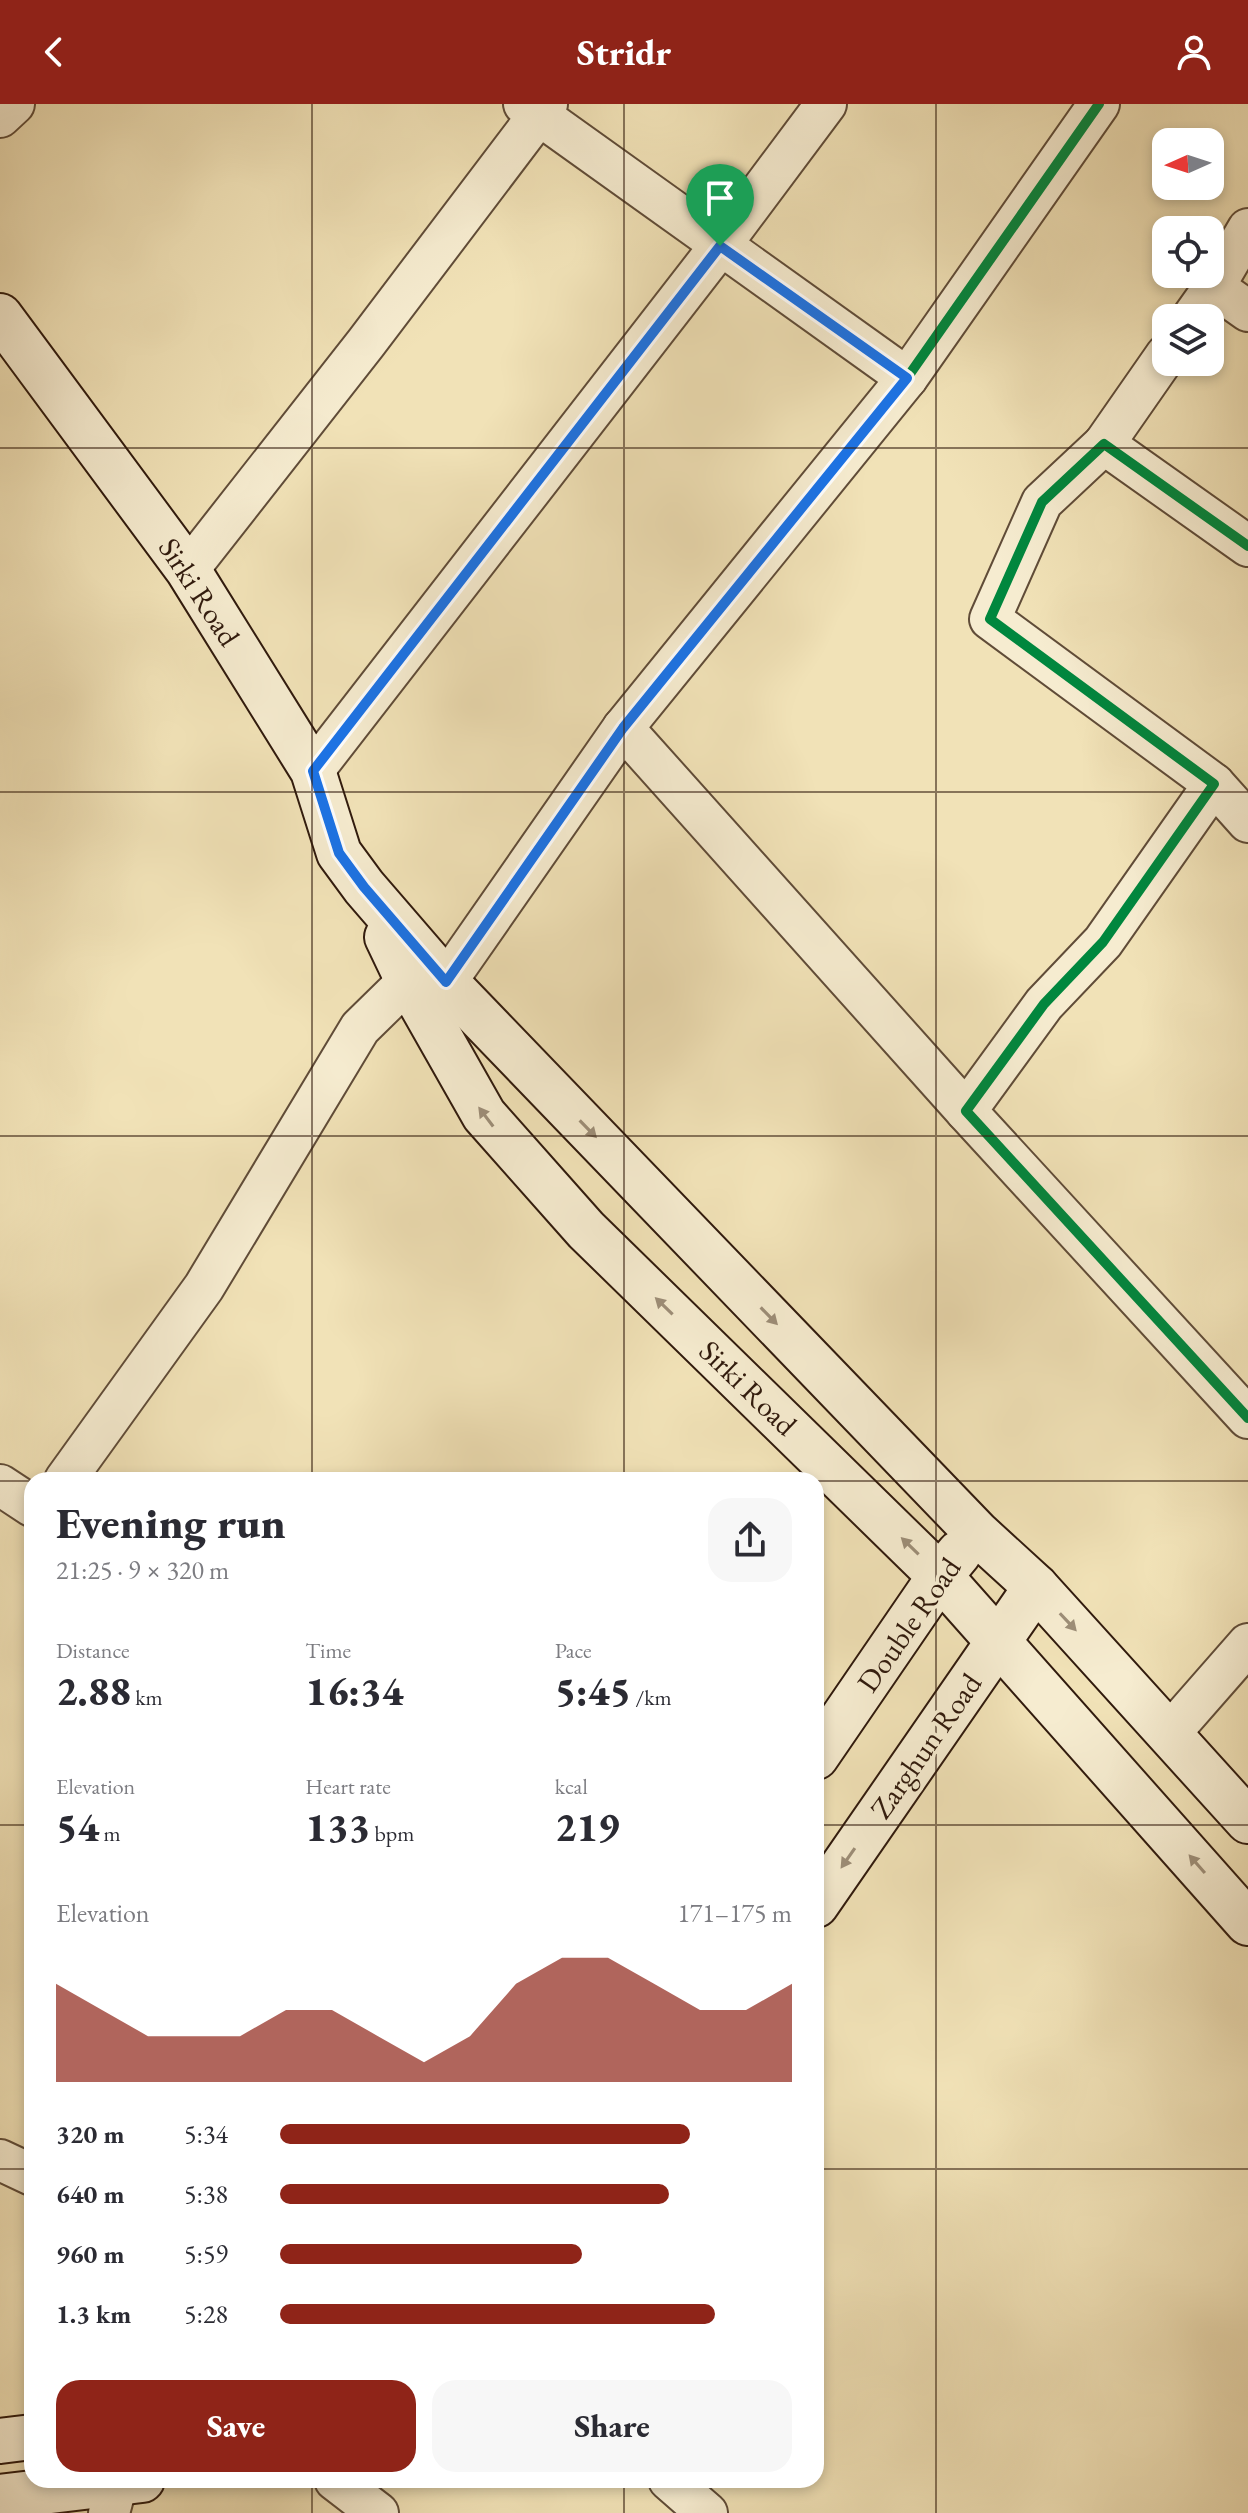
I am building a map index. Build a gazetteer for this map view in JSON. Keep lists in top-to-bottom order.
{
  "streets": {
    "main road": ["Sirki Road", "Double Road", "Zarghun Road"]
  },
  "crossings": [
    ["Sirki Road", "Double Road"],
    ["Sirki Road", "Zarghun Road"]
  ],
  "one_way": ["Zarghun Road"],
  "north": "left",
  "page": {
    "header": "Stridr",
    "heading": ["Evening run", "21:25 · 9 × 320 m"],
    "stats": [
      ["Distance", "2.88 km"],
      ["Time", "16:34"],
      ["Pace", "5:45 /km"],
      ["Elevation", "54 m"],
      ["Heart rate", "133 bpm"],
      ["kcal", "219"]
    ],
    "chart": ["Elevation", "171–175 m"],
    "list": [
      {
        "name": "320 m",
        "note": "5:34"
      },
      {
        "name": "640 m",
        "note": "5:38"
      },
      {
        "name": "960 m",
        "note": "5:59"
      },
      {
        "name": "1.3 km",
        "note": "5:28"
      }
    ],
    "buttons": ["Save", "Share"]
  }
}
